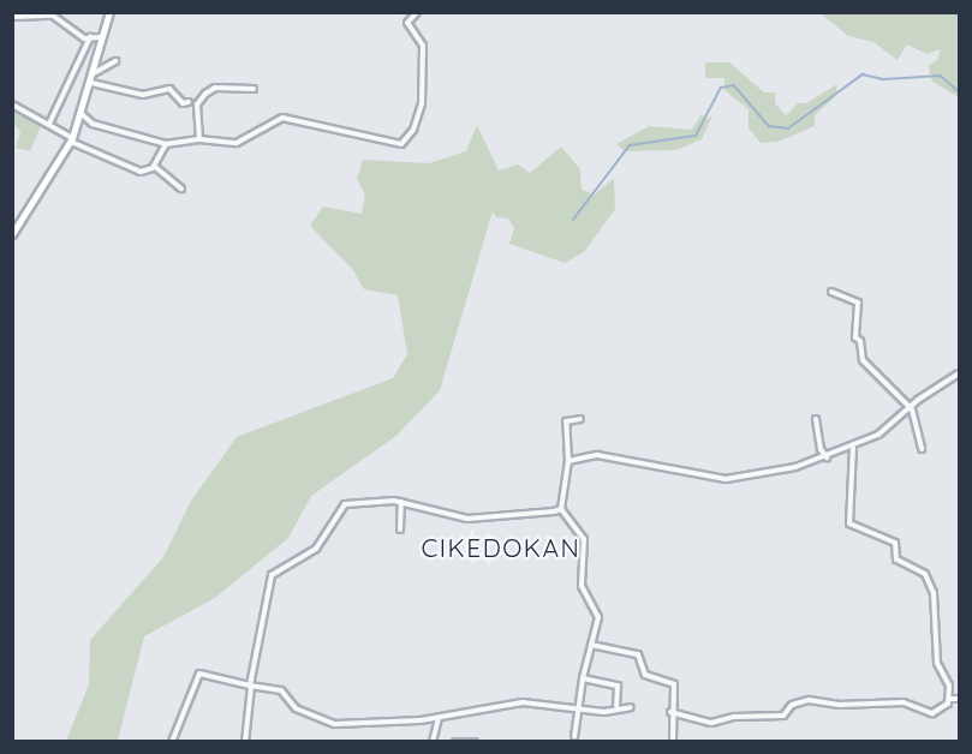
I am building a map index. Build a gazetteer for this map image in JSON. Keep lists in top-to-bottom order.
{
  "districts": ["CIKEDOKAN"]
}
